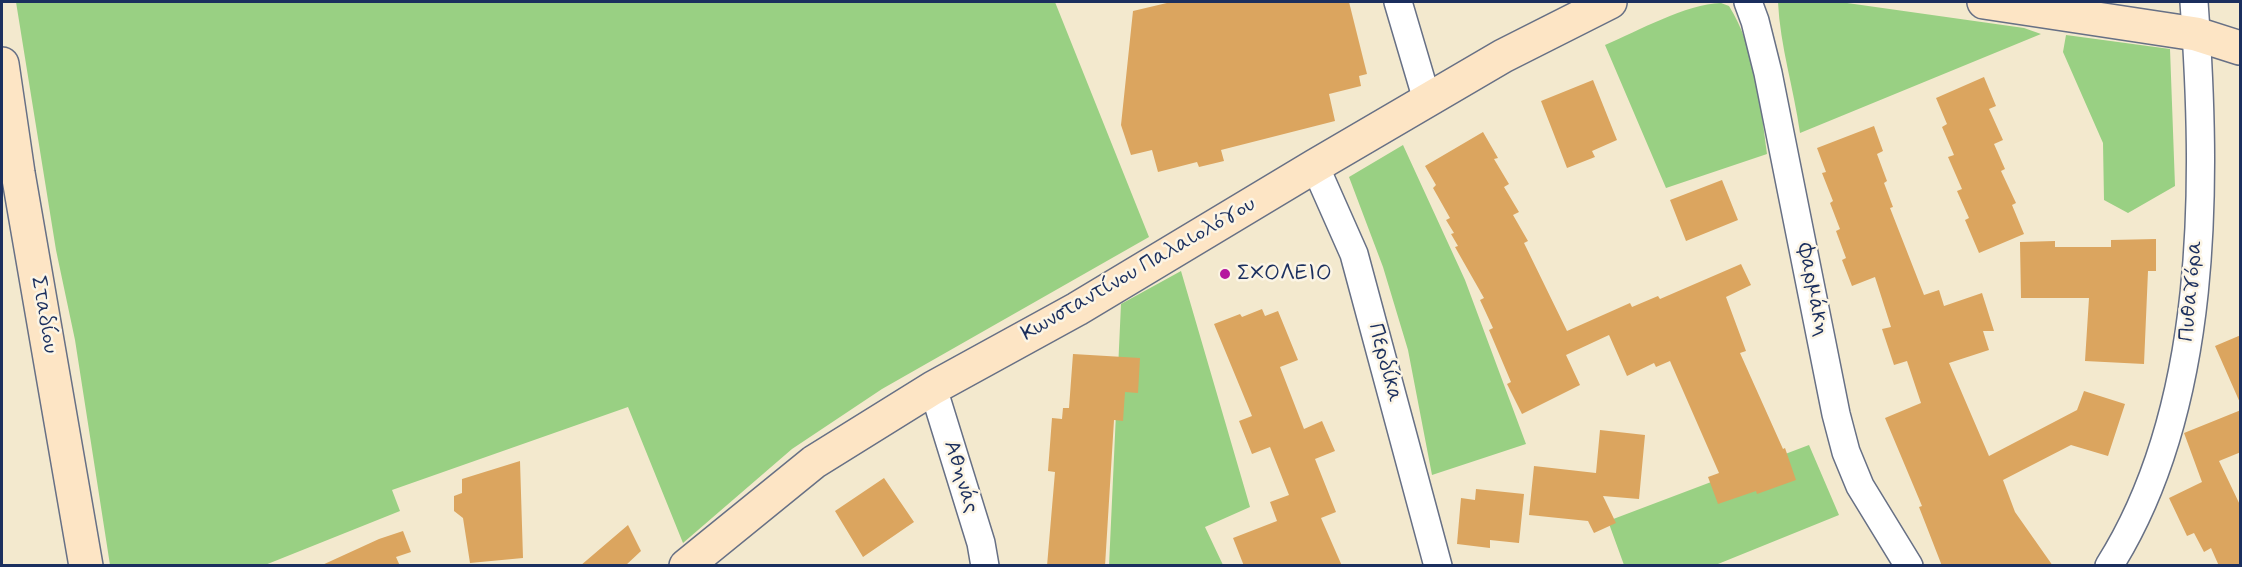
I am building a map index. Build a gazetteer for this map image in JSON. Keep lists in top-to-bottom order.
{
  "streets": {
    "street": [
      "Κωνσταντίνου Παλαιολόγου",
      "Φαρμάκη",
      "Πυθαγόρα",
      "Σταδίου",
      "Περδίκα",
      "Αθηνάς"
    ]
  },
  "crossings": [
    ["Κωνσταντίνου Παλαιολόγου", "Περδίκα"],
    ["Κωνσταντίνου Παλαιολόγου", "Αθηνάς"]
  ],
  "places": ["ΣΧΟΛΕΙΟ"]
}
